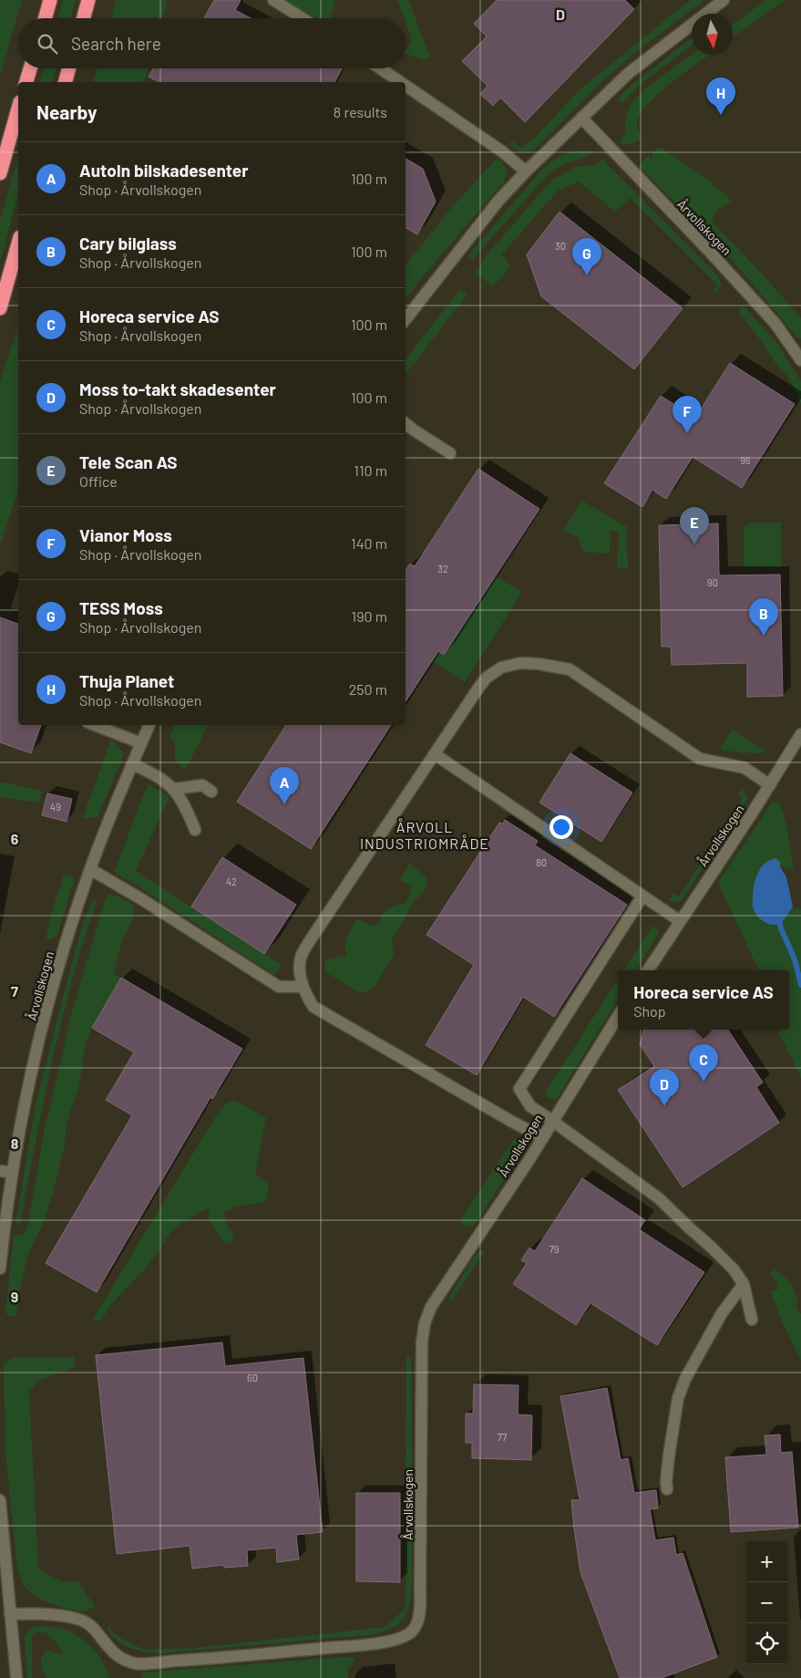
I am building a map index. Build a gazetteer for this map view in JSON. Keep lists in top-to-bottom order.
{
  "streets": {
    "street": ["Årvollskogen"]
  },
  "districts": ["ÅRVOLL INDUSTRIOMRÅDE"],
  "house_numbers": [
    "30",
    "96",
    "32",
    "90",
    "49",
    "80",
    "42",
    "79",
    "60",
    "77"
  ],
  "north": "bottom",
  "page": {
    "search": "Search here",
    "pins": [
      "H",
      "G",
      "F",
      "E",
      "B",
      "A",
      "C",
      "D"
    ],
    "heading": ["Nearby", "8 results"],
    "list": [
      {
        "mark": "A",
        "name": "AutoIn bilskadesenter",
        "note": "Shop · Årvollskogen",
        "value": "100 m"
      },
      {
        "mark": "B",
        "name": "Cary bilglass",
        "note": "Shop · Årvollskogen",
        "value": "100 m"
      },
      {
        "mark": "C",
        "name": "Horeca service AS",
        "note": "Shop · Årvollskogen",
        "value": "100 m"
      },
      {
        "mark": "D",
        "name": "Moss to-takt skadesenter",
        "note": "Shop · Årvollskogen",
        "value": "100 m"
      },
      {
        "mark": "E",
        "name": "Tele Scan AS",
        "note": "Office",
        "value": "110 m"
      },
      {
        "mark": "F",
        "name": "Vianor Moss",
        "note": "Shop · Årvollskogen",
        "value": "140 m"
      },
      {
        "mark": "G",
        "name": "TESS Moss",
        "note": "Shop · Årvollskogen",
        "value": "190 m"
      },
      {
        "mark": "H",
        "name": "Thuja Planet",
        "note": "Shop · Årvollskogen",
        "value": "250 m"
      }
    ],
    "popup": ["Horeca service AS", "Shop"],
    "map_buttons": ["+", "−"]
  },
  "grid": {
    "columns": ["D"],
    "rows": [
      "6",
      "7",
      "8",
      "9"
    ]
  }
}
